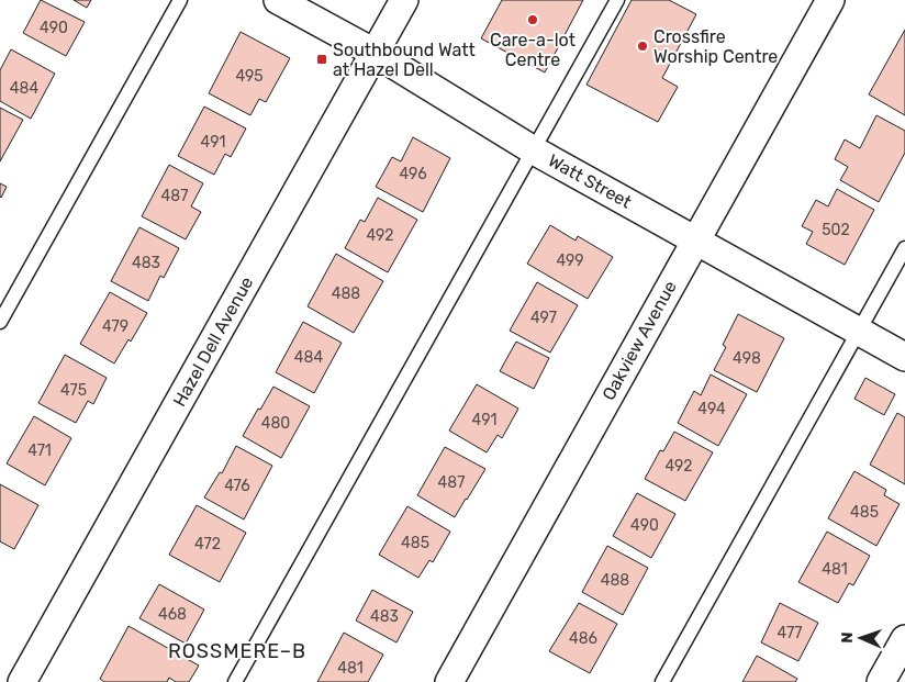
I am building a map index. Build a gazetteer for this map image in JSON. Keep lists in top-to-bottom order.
{
  "streets": {
    "street": ["Watt Street", "Oakview Avenue", "Hazel Dell Avenue"]
  },
  "crossings": [
    ["Watt Street", "Oakview Avenue"],
    ["Watt Street", "Hazel Dell Avenue"]
  ],
  "districts": ["ROSSMERE–B"],
  "places": {
    "other": ["Care-a-lot Centre", "Crossfire Worship Centre"],
    "transit": ["Southbound Watt at Hazel Dell"]
  },
  "house_numbers": [
    "490",
    "495",
    "484",
    "491",
    "496",
    "487",
    "502",
    "492",
    "499",
    "483",
    "488",
    "497",
    "479",
    "484",
    "498",
    "475",
    "494",
    "491",
    "480",
    "471",
    "492",
    "487",
    "476",
    "485",
    "490",
    "485",
    "472",
    "481",
    "488",
    "468",
    "483",
    "477",
    "486",
    "481"
  ],
  "north": "left"
}
